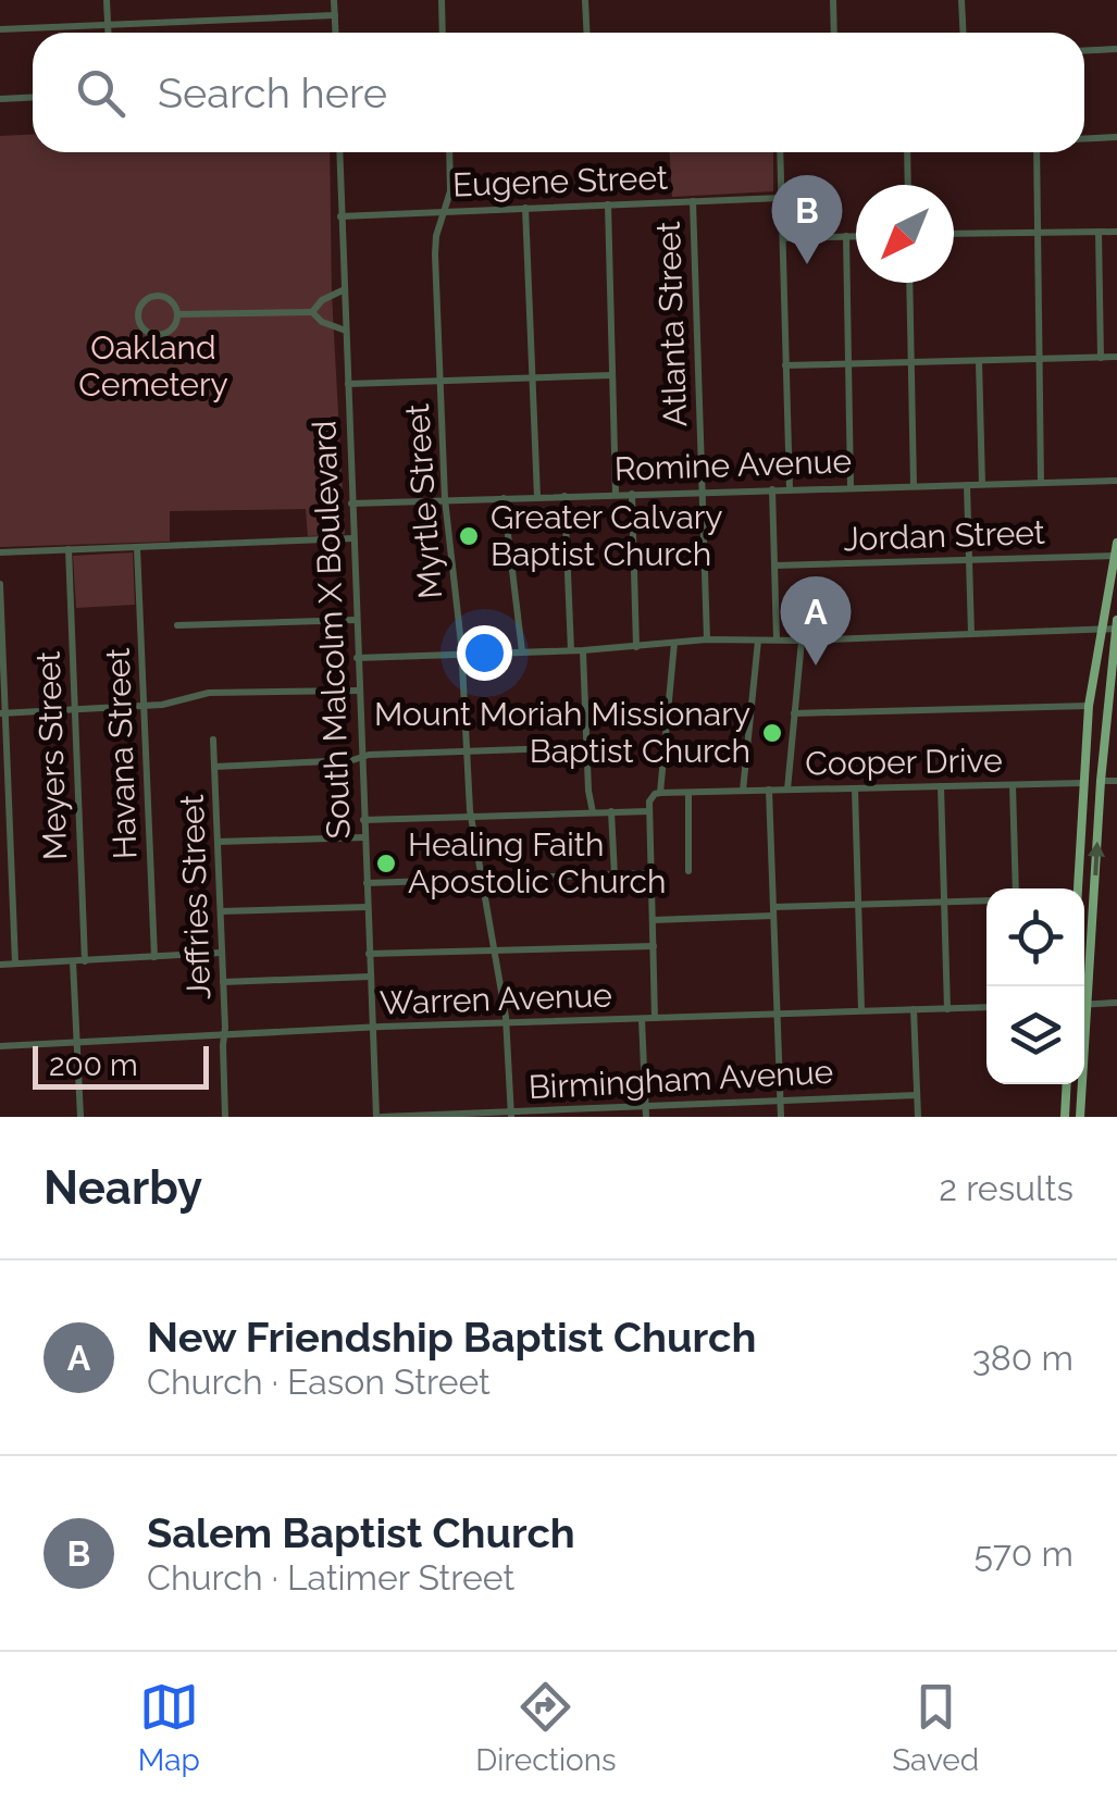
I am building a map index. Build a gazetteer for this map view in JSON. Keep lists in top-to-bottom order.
{
  "streets": {
    "street": [
      "Eugene Street",
      "Atlanta Street",
      "Romine Avenue",
      "Myrtle Street",
      "Jordan Street",
      "South Malcolm X Boulevard",
      "Havana Street",
      "Meyers Street",
      "Cooper Drive",
      "Jeffries Street",
      "Warren Avenue",
      "Birmingham Avenue"
    ]
  },
  "crossings": [
    ["Eugene Street", "Atlanta Street"],
    ["Eugene Street", "Myrtle Street"],
    ["Eugene Street", "South Malcolm X Boulevard"],
    ["Atlanta Street", "Romine Avenue"],
    ["Romine Avenue", "Myrtle Street"],
    ["Romine Avenue", "South Malcolm X Boulevard"],
    ["Myrtle Street", "Warren Avenue"],
    ["Myrtle Street", "Birmingham Avenue"],
    ["South Malcolm X Boulevard", "Warren Avenue"],
    ["South Malcolm X Boulevard", "Birmingham Avenue"],
    ["Jeffries Street", "Warren Avenue"]
  ],
  "parks": ["Oakland Cemetery"],
  "places": ["Greater Calvary Baptist Church", "Mount Moriah Missionary Baptist Church", "Healing Faith Apostolic Church"],
  "scale_bar": "200 m",
  "north": "bottom left",
  "page": {
    "search": "Search here",
    "pins": ["B", "A"],
    "scale": "200 m",
    "heading": ["Nearby", "2 results"],
    "list": [
      {
        "mark": "A",
        "name": "New Friendship Baptist Church",
        "note": "Church · Eason Street",
        "value": "380 m"
      },
      {
        "mark": "B",
        "name": "Salem Baptist Church",
        "note": "Church · Latimer Street",
        "value": "570 m"
      }
    ],
    "nav": ["Map", "Directions", "Saved"]
  }
}
